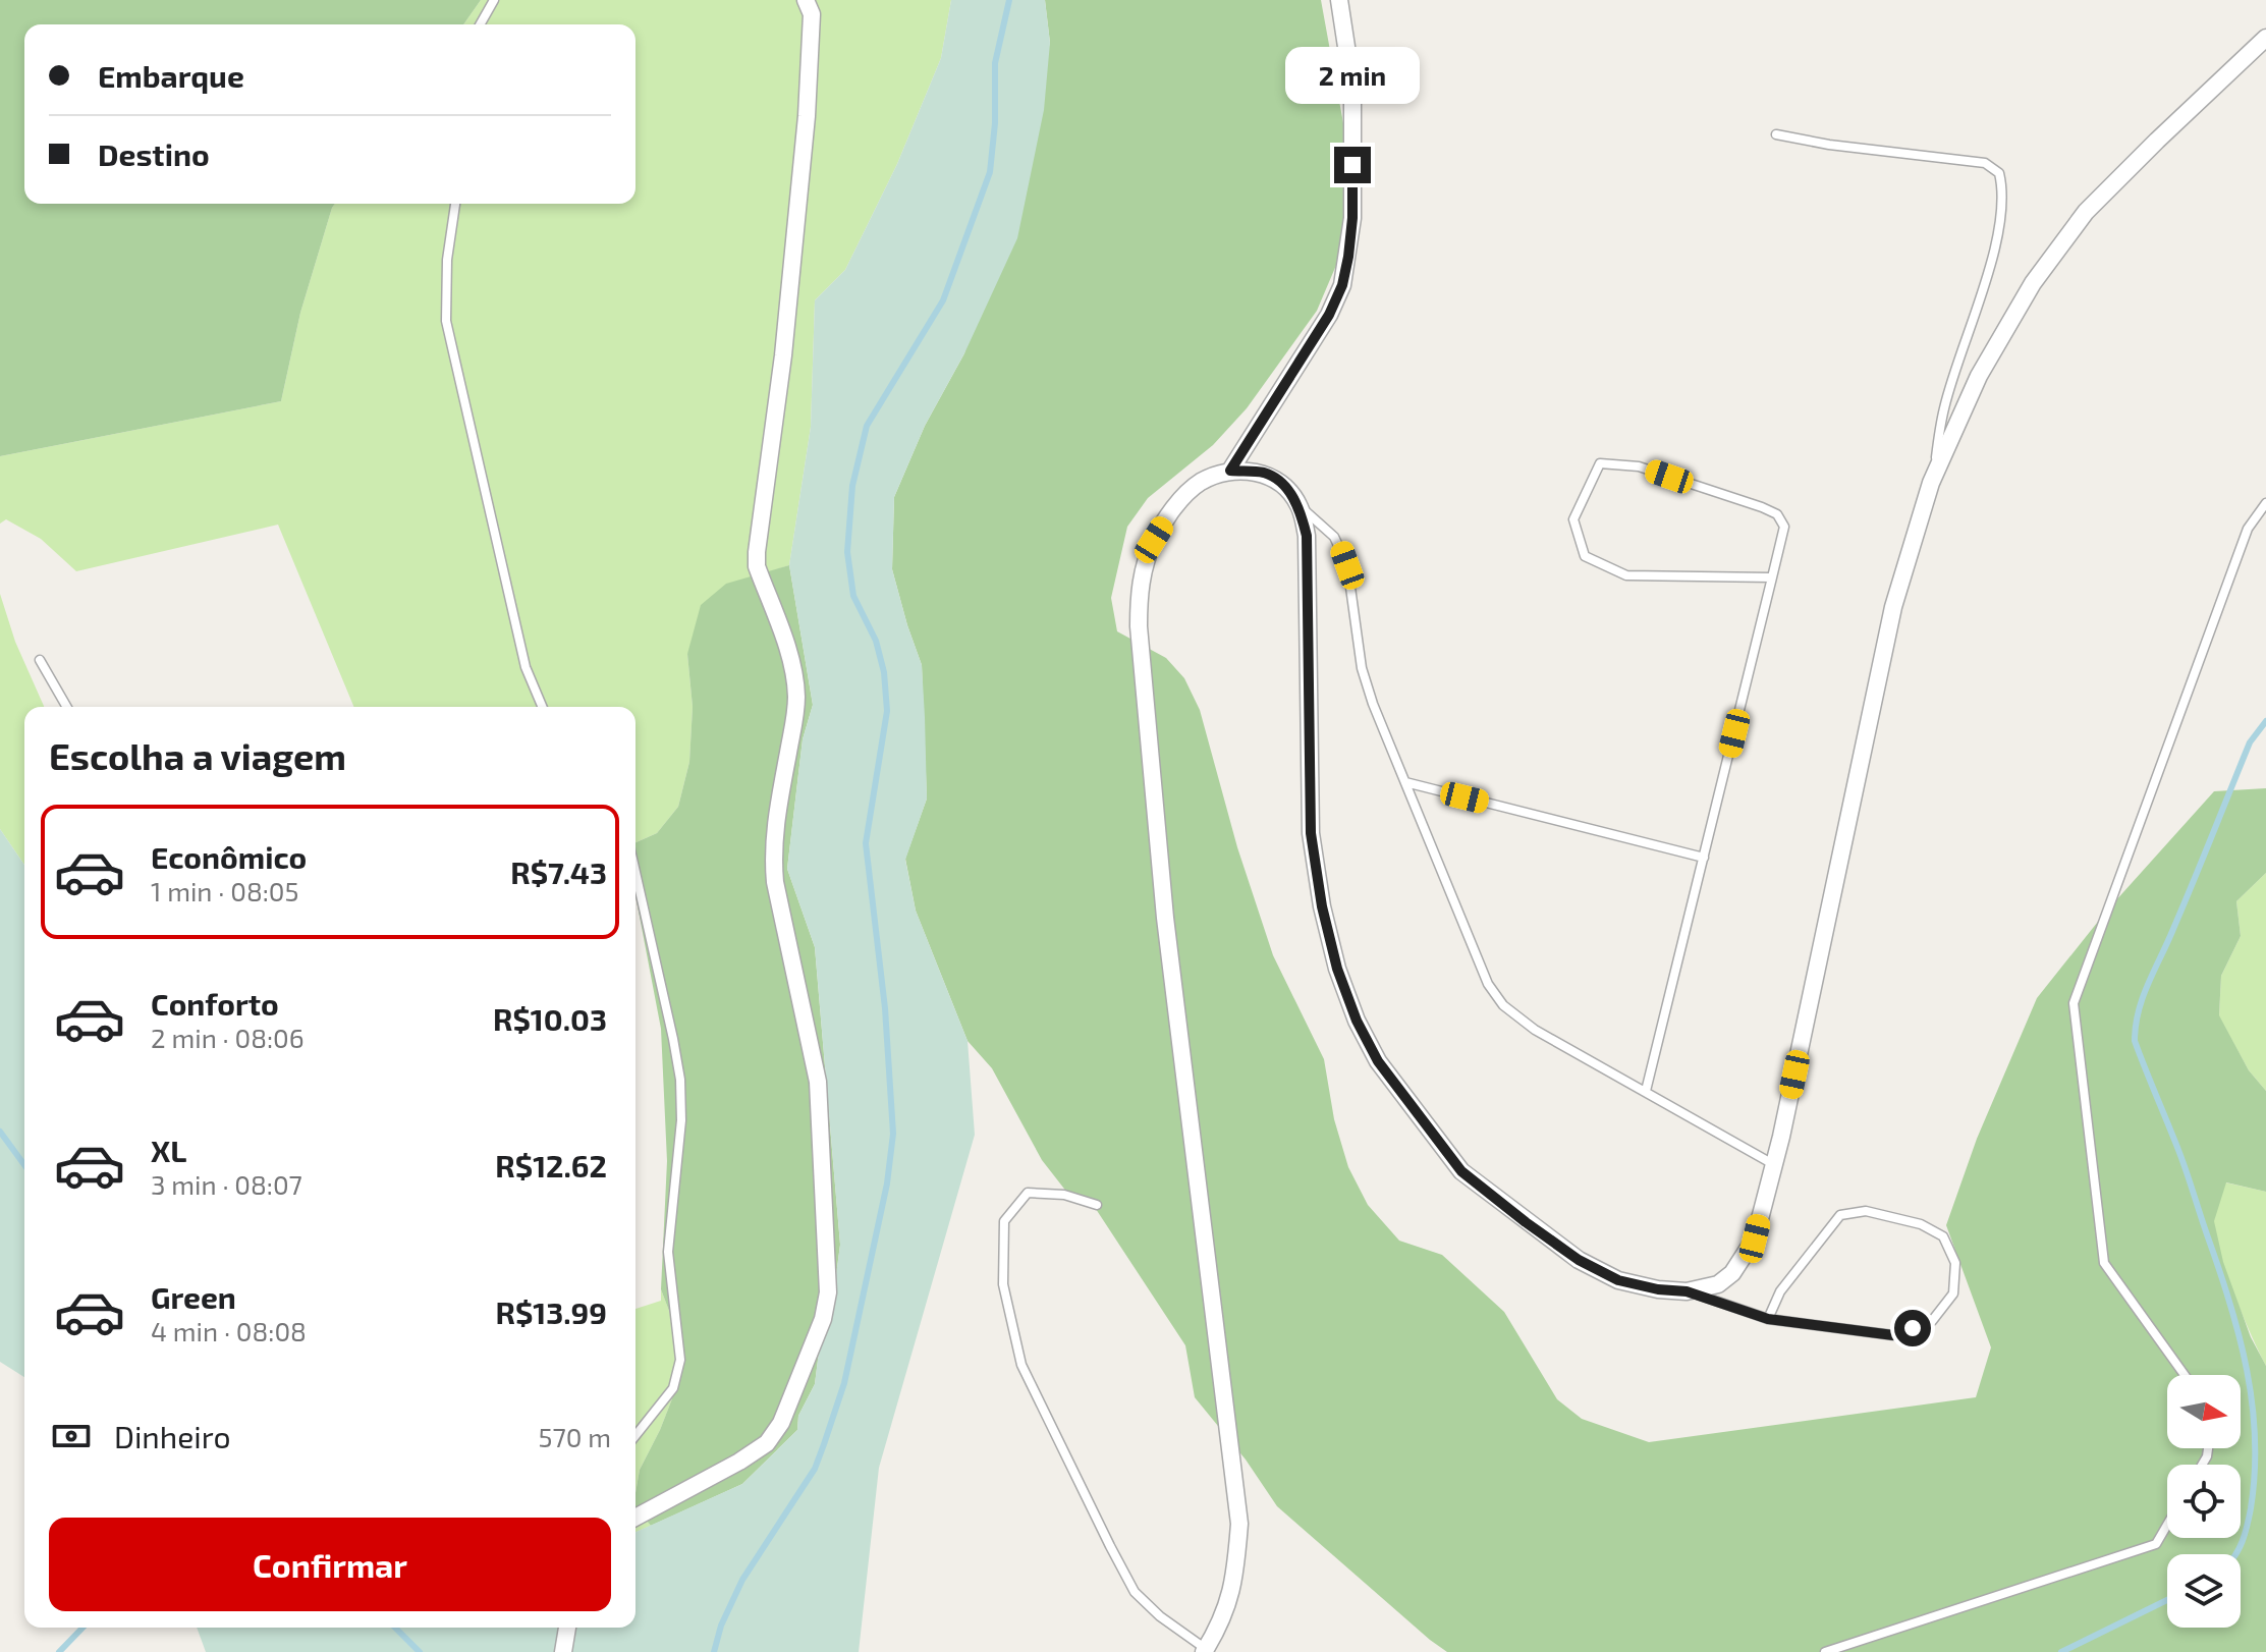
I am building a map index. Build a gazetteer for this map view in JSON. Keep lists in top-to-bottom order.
{
  "north": "right",
  "page": {
    "banner": ["Embarque", "Destino"],
    "bubble": "2 min",
    "heading": "Escolha a viagem",
    "list": [
      {
        "name": "Econômico",
        "note": "1 min · 08:05",
        "value": "R$7.43"
      },
      {
        "name": "Conforto",
        "note": "2 min · 08:06",
        "value": "R$10.03"
      },
      {
        "name": "XL",
        "note": "3 min · 08:07",
        "value": "R$12.62"
      },
      {
        "name": "Green",
        "note": "4 min · 08:08",
        "value": "R$13.99"
      }
    ],
    "pay": ["Dinheiro", "570 m"],
    "buttons": "Confirmar"
  }
}
